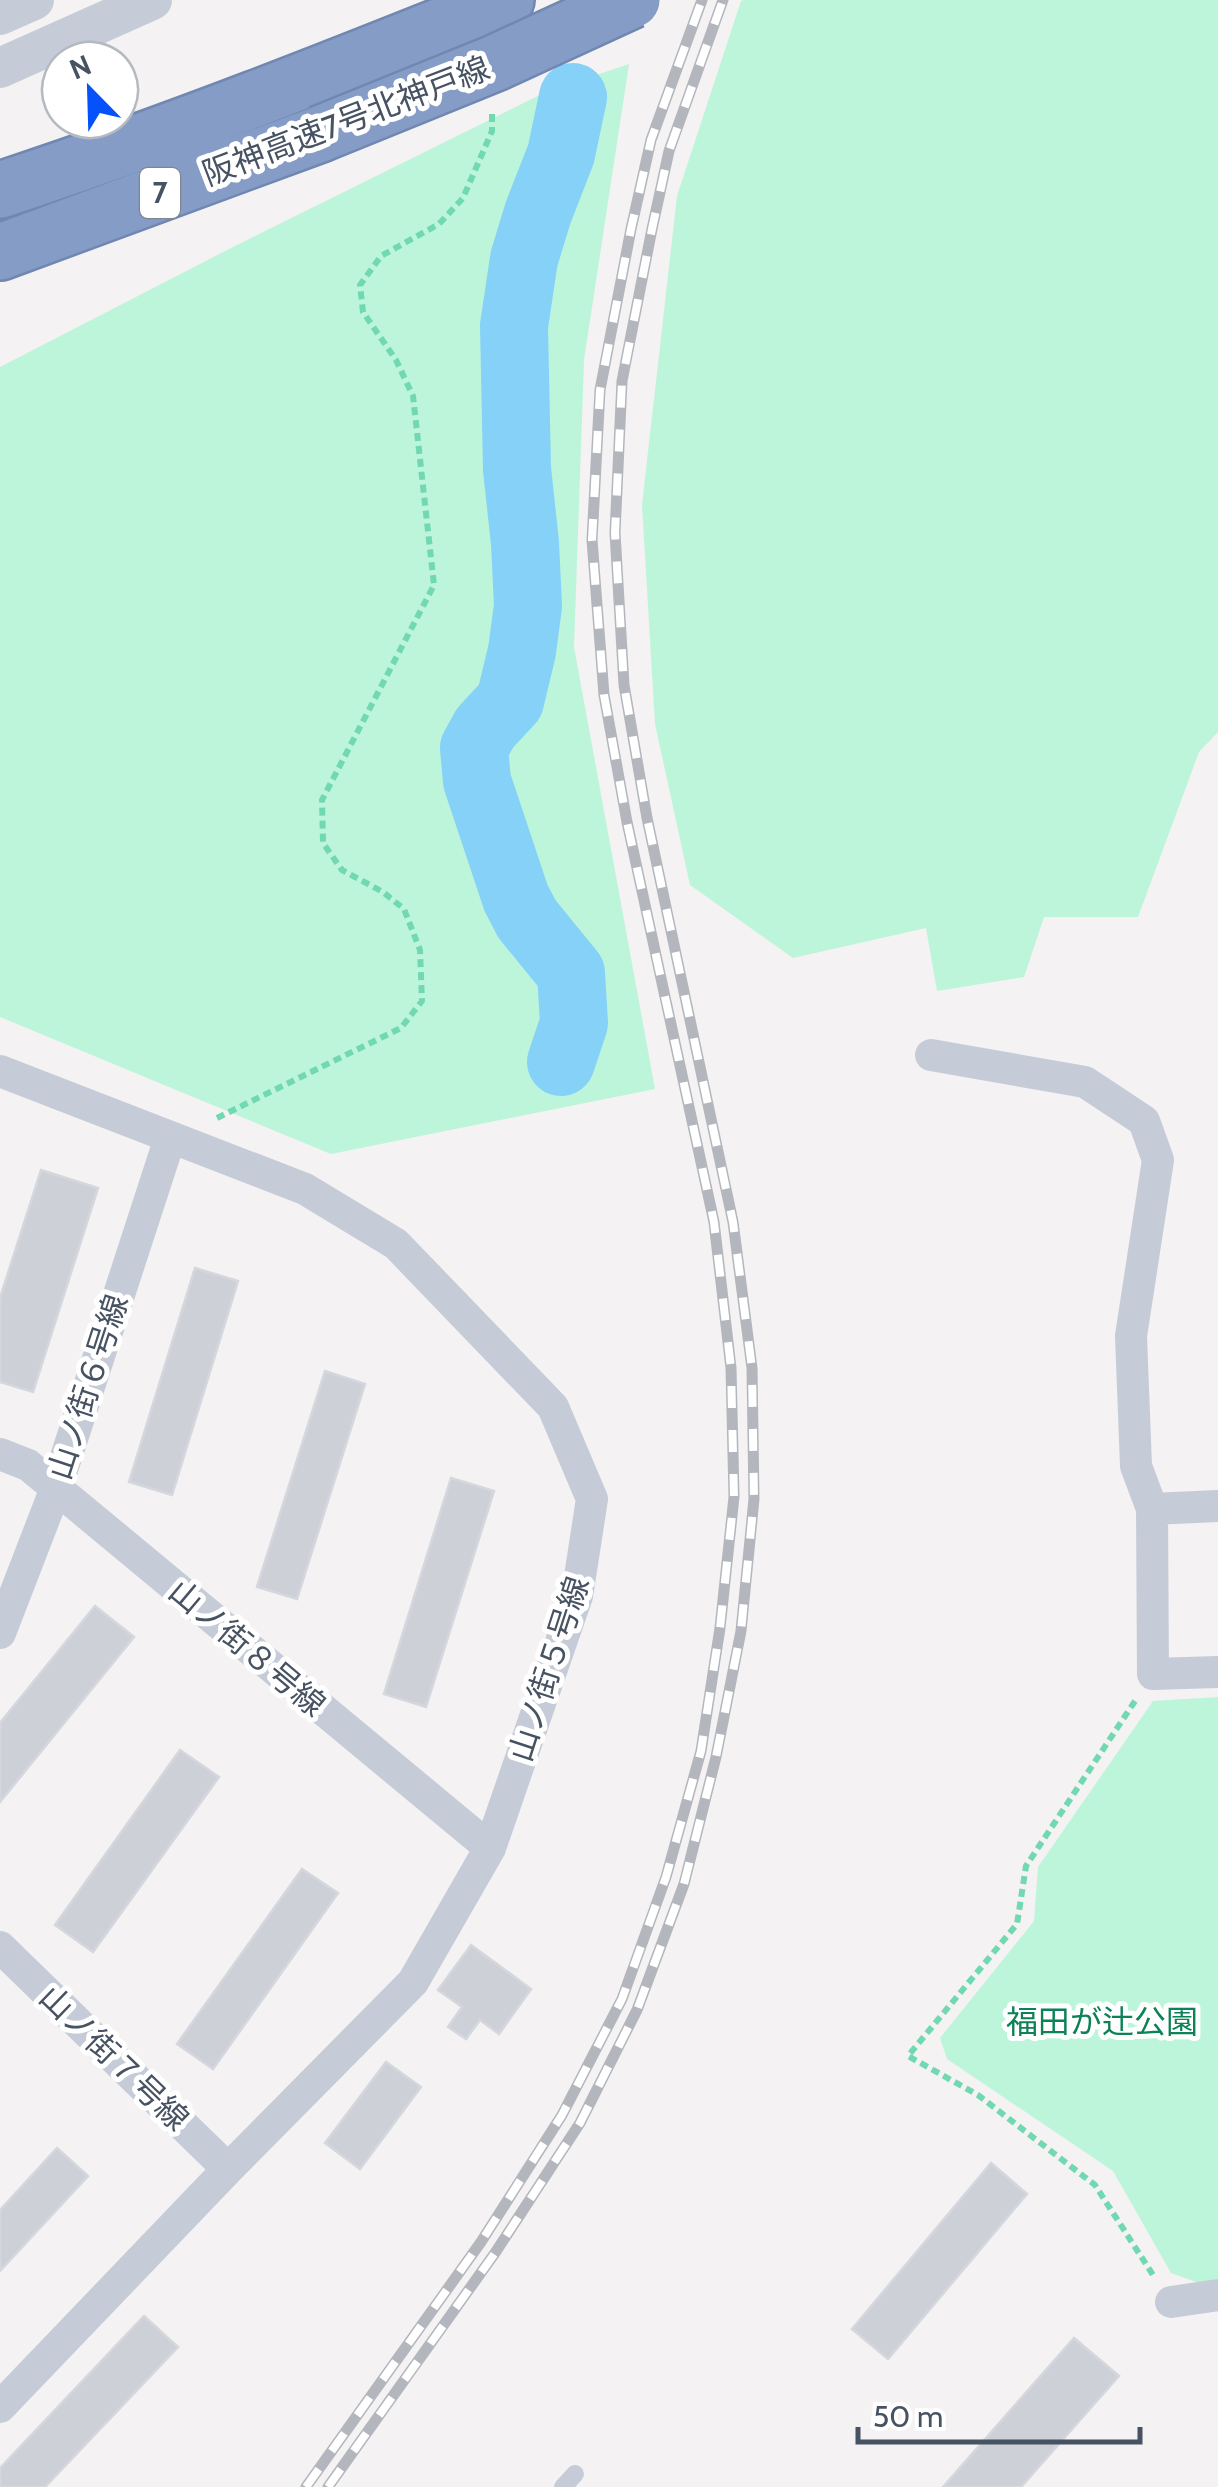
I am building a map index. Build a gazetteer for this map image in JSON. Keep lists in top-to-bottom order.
{
  "streets": {
    "highway": ["阪神高速7号北神戸線", "7"],
    "street": [
      "山ノ街６号線",
      "山ノ街８号線",
      "山ノ街５号線",
      "山ノ街７号線"
    ]
  },
  "crossings": [
    ["山ノ街６号線", "山ノ街８号線"],
    ["山ノ街６号線", "山ノ街５号線"],
    ["山ノ街８号線", "山ノ街５号線"],
    ["山ノ街５号線", "山ノ街７号線"]
  ],
  "parks": ["福田が辻公園"],
  "scale_bar": "50 m",
  "north": "top left"
}
